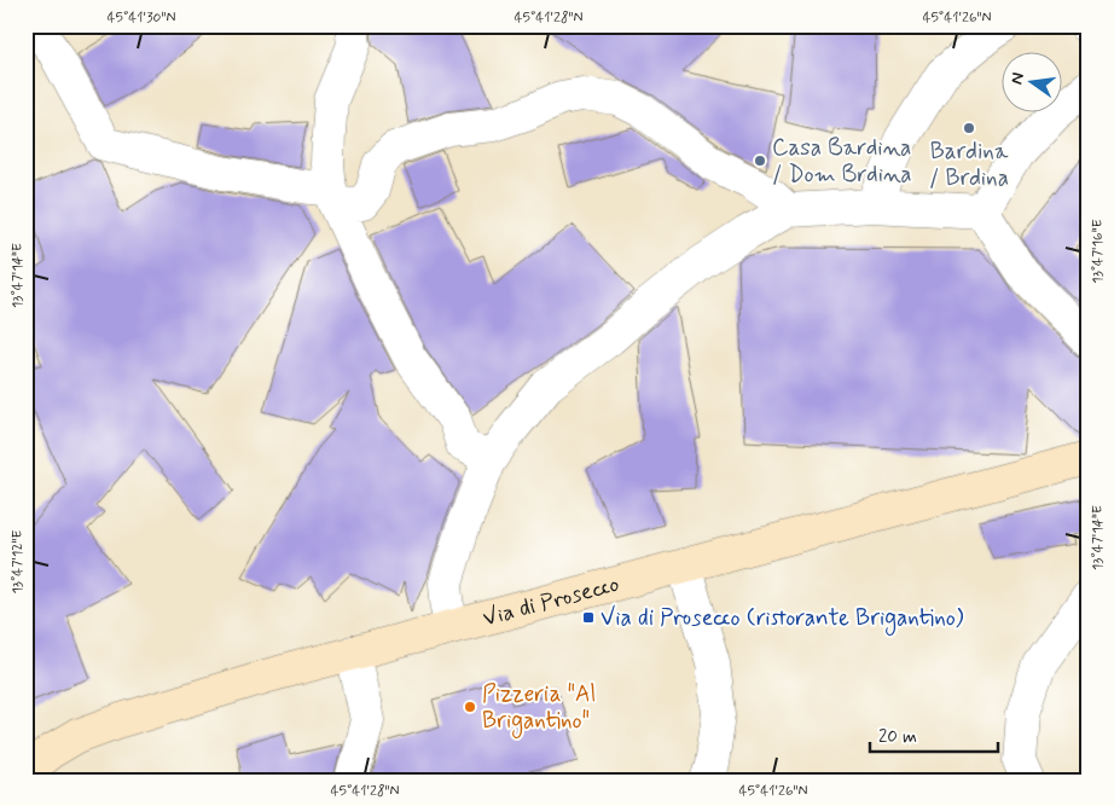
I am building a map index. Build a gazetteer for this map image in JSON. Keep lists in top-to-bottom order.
{
  "streets": {
    "main road": ["Via di Prosecco"]
  },
  "places": {
    "other": ["Bardina / Brdina", "Casa Bardina / Dom Brdina", "Pizzeria \"Al Brigantino\""],
    "transit": ["Via di Prosecco (ristorante Brigantino)"]
  },
  "scale_bar": "20 m",
  "north": "left",
  "coordinates": [
    "45°41'30\"N",
    "45°41'28\"N",
    "45°41'26\"N",
    "13°47'16\"E",
    "13°47'14\"E",
    "13°47'12\"E"
  ]
}
